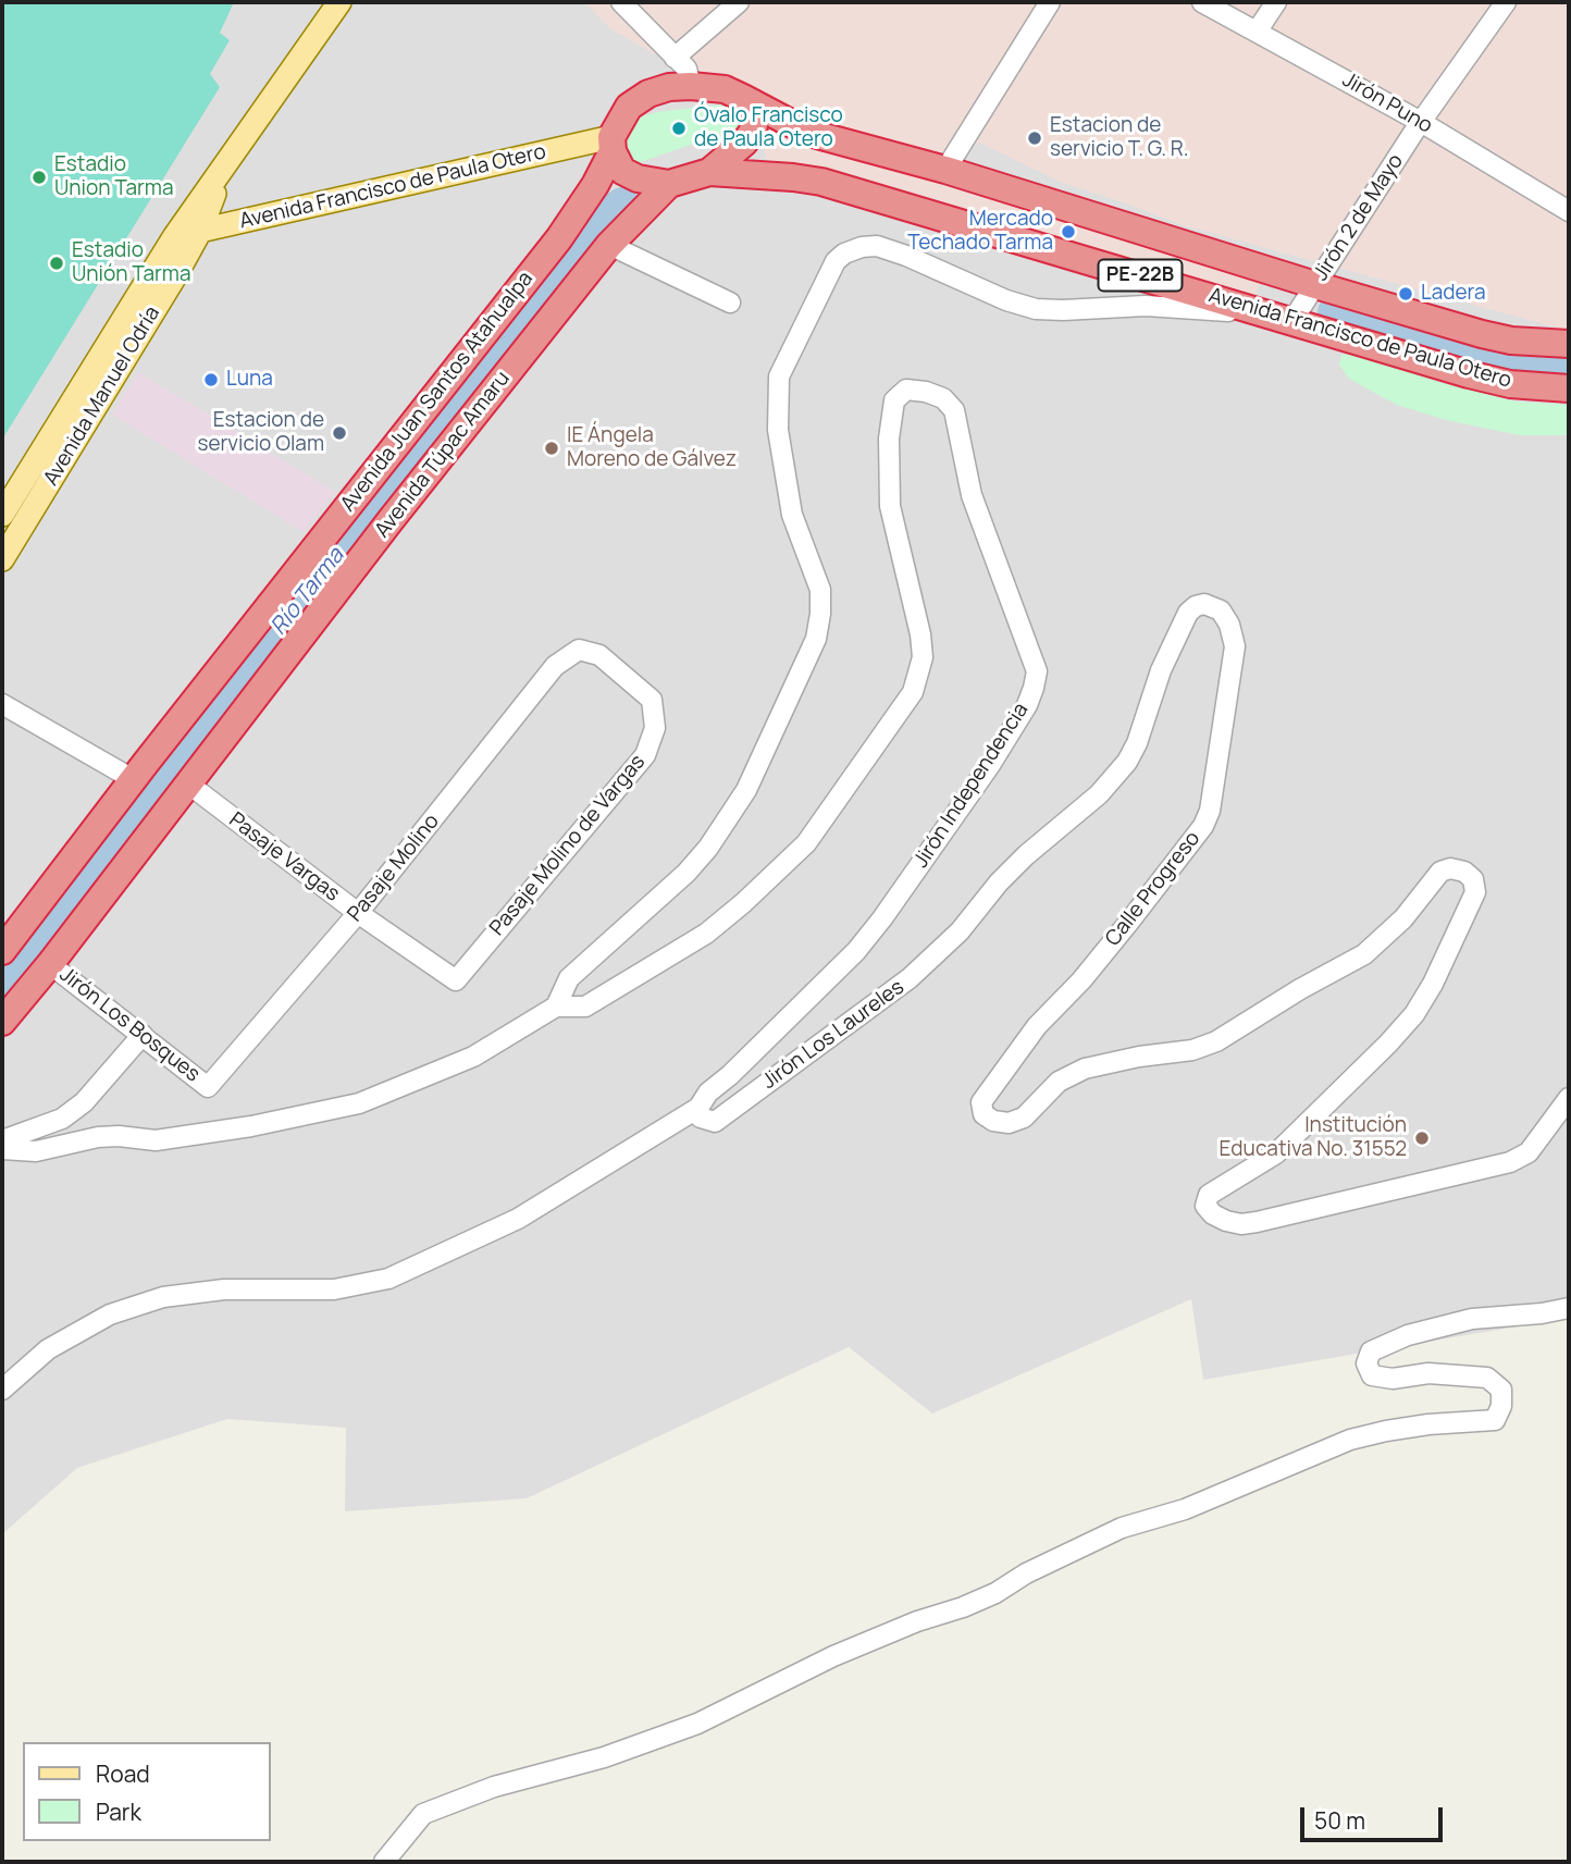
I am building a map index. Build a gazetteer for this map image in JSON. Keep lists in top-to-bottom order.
{
  "streets": {
    "highway": [
      "Avenida Francisco de Paula Otero",
      "PE-22B",
      "Avenida Juan Santos Atahualpa",
      "Avenida Túpac Amaru"
    ],
    "main road": ["Avenida Manuel Odría"],
    "street": [
      "Jirón Puno",
      "Jirón 2 de Mayo",
      "Jirón Independencia",
      "Pasaje Molino de Vargas",
      "Pasaje Vargas",
      "Pasaje Molino",
      "Calle Progreso",
      "Jirón Los Bosques",
      "Jirón Los Laureles"
    ]
  },
  "crossings": [
    ["Jirón Puno", "Jirón 2 de Mayo"],
    ["Avenida Francisco de Paula Otero", "Jirón 2 de Mayo"],
    ["Avenida Francisco de Paula Otero", "PE-22B"],
    ["Avenida Francisco de Paula Otero", "Avenida Juan Santos Atahualpa"],
    ["Avenida Francisco de Paula Otero", "Avenida Manuel Odría"],
    ["Avenida Francisco de Paula Otero", "Avenida Túpac Amaru"],
    ["PE-22B", "Avenida Juan Santos Atahualpa"],
    ["PE-22B", "Avenida Túpac Amaru"],
    ["Avenida Juan Santos Atahualpa", "Avenida Túpac Amaru"],
    ["Avenida Túpac Amaru", "Pasaje Vargas"],
    ["Avenida Túpac Amaru", "Jirón Los Bosques"],
    ["Jirón Independencia", "Jirón Los Laureles"],
    ["Pasaje Molino de Vargas", "Pasaje Vargas"],
    ["Pasaje Molino de Vargas", "Pasaje Molino"],
    ["Pasaje Vargas", "Pasaje Molino"],
    ["Pasaje Molino", "Jirón Los Bosques"],
    ["Calle Progreso", "Jirón Los Laureles"]
  ],
  "water": ["Río Tarma"],
  "places": [
    "Óvalo Francisco de Paula Otero",
    "Estacion de servicio T. G. R.",
    "Estadio Union Tarma",
    "Mercado Techado Tarma",
    "Estadio Unión Tarma",
    "Ladera",
    "Luna",
    "Estacion de servicio Olam",
    "IE Ángela Moreno de Gálvez",
    "Institución Educativa No. 31552"
  ],
  "legend": ["Road", "Park"],
  "scale_bar": "50 m"
}
